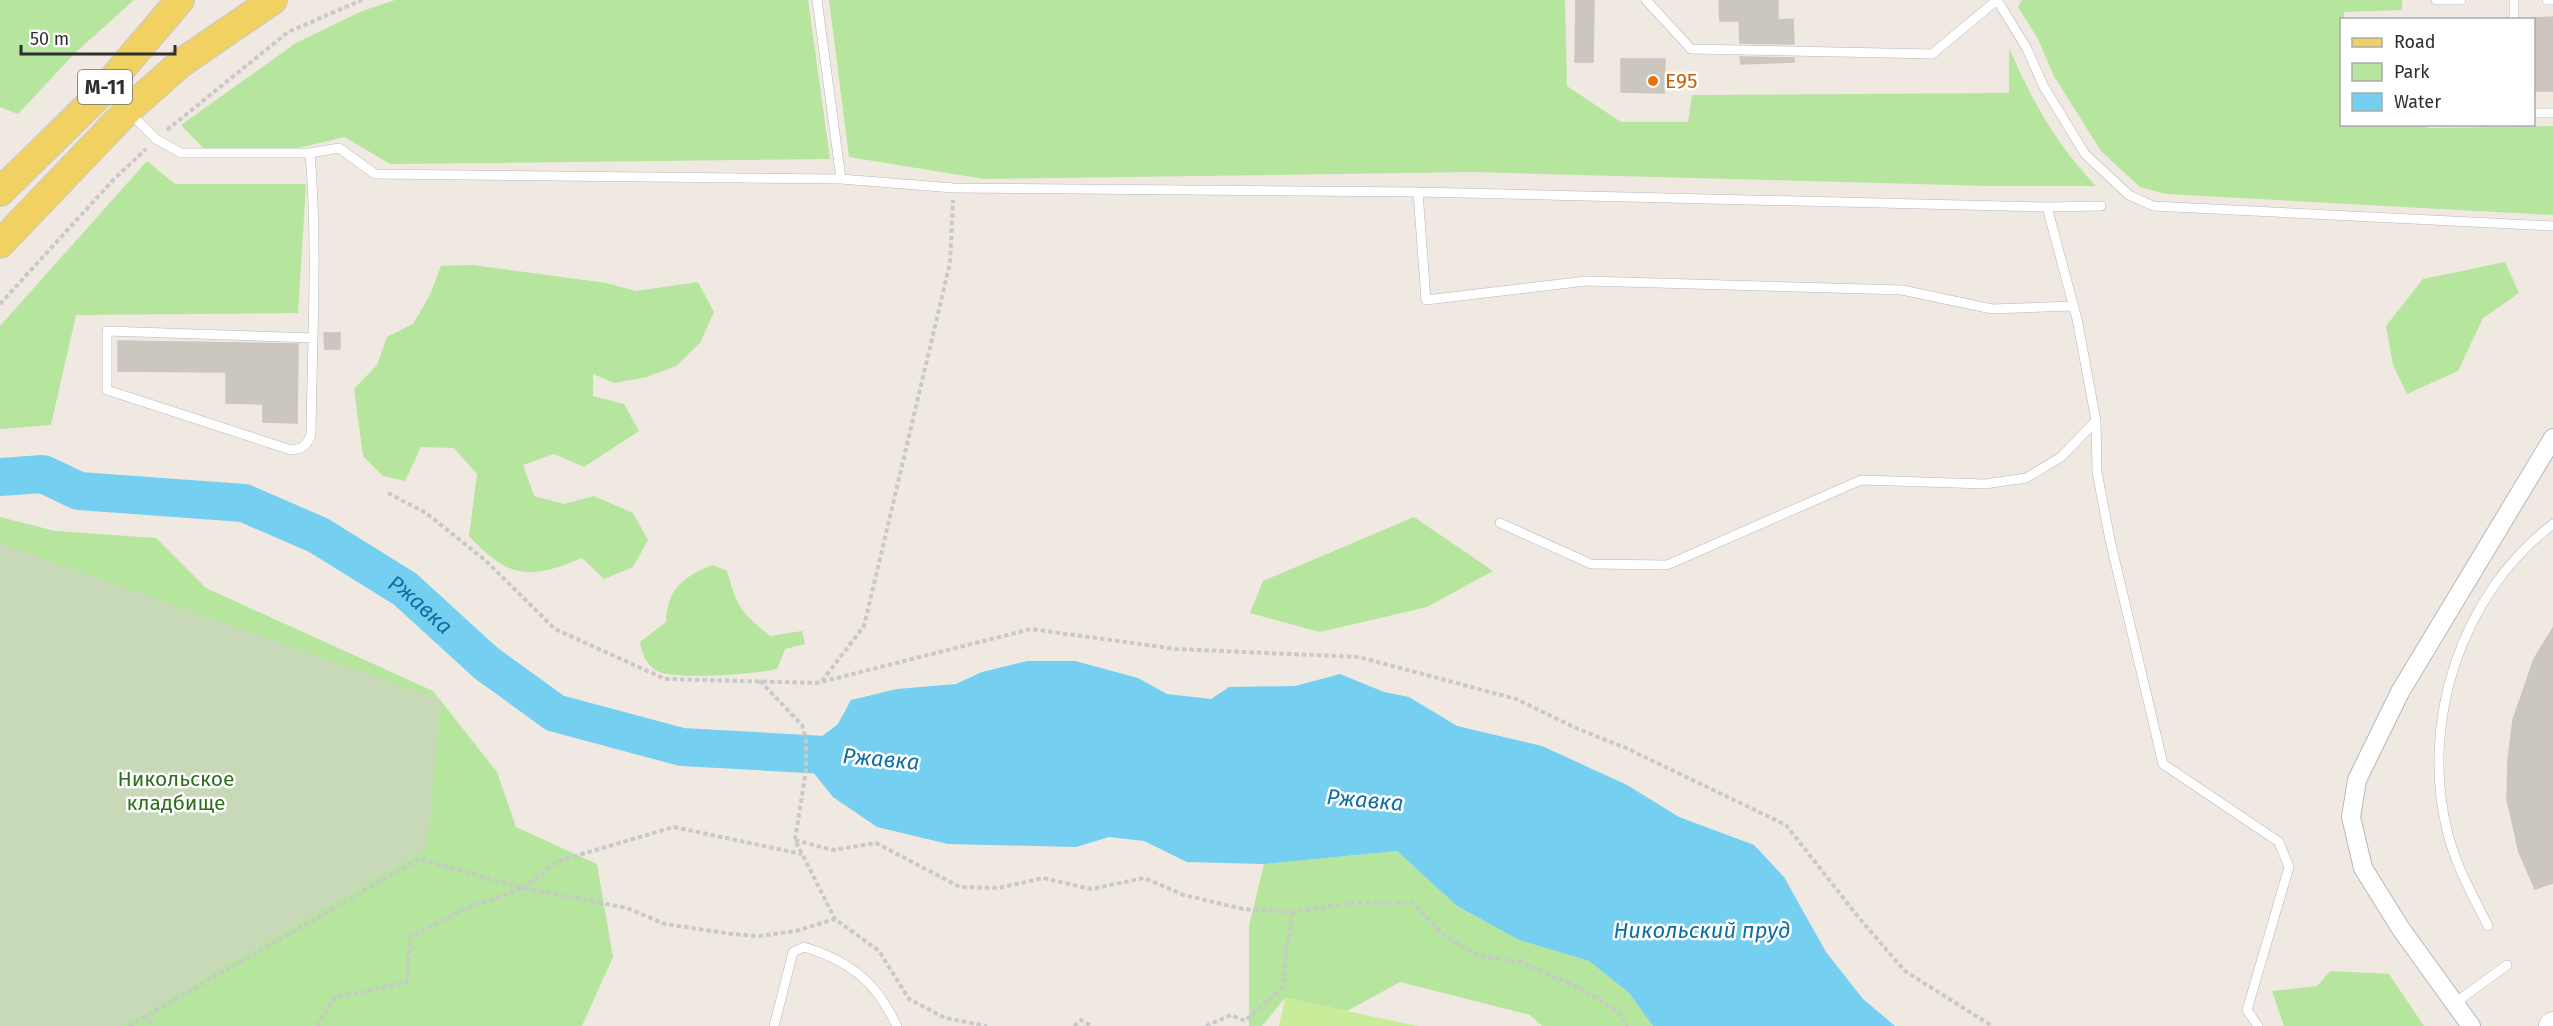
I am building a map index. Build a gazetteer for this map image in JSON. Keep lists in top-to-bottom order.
{
  "streets": {
    "main road": ["М-11"]
  },
  "water": ["Ржавка", "Никольский пруд"],
  "parks": ["Никольское кладбище"],
  "places": ["E95"],
  "legend": ["Road", "Park", "Water"],
  "scale_bar": "50 m"
}
